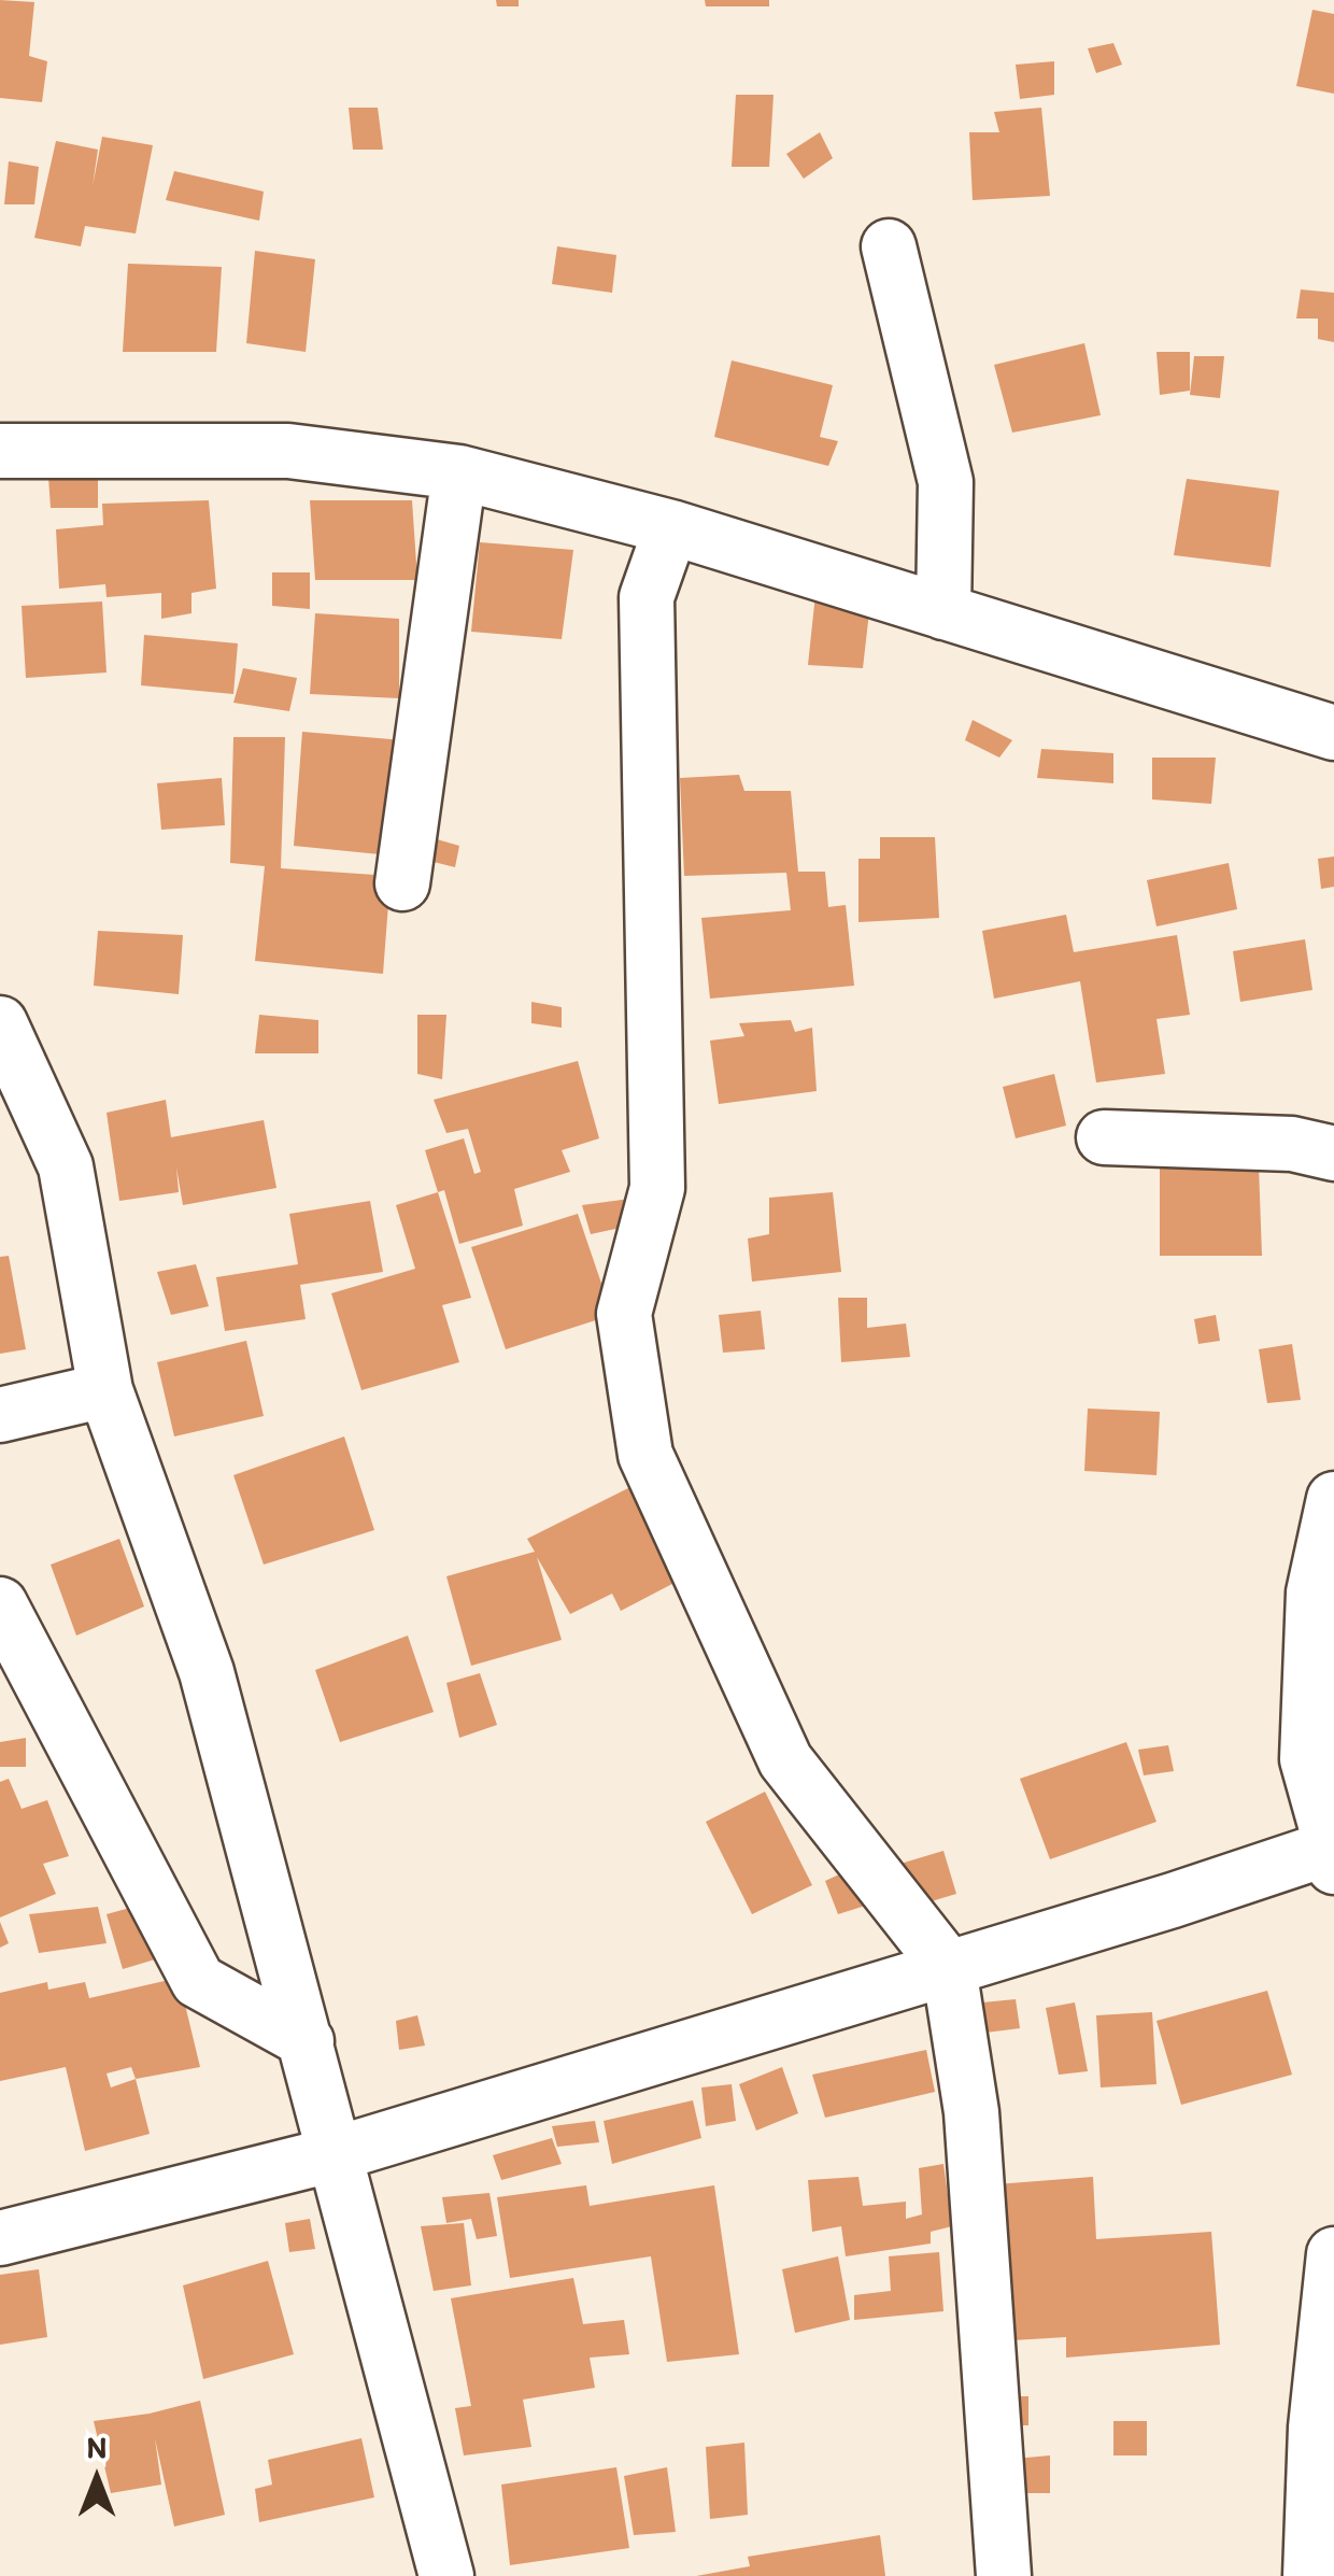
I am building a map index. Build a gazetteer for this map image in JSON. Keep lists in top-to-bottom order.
{
  "north": "top"
}
